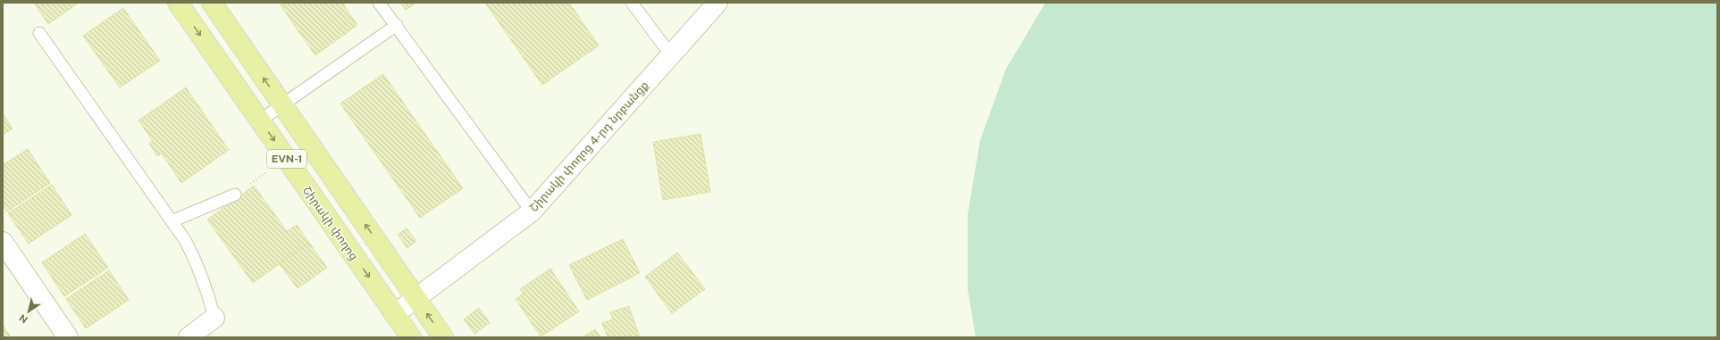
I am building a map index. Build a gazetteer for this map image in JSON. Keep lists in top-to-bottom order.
{
  "streets": {
    "highway": ["EVN-1", "Շիրակի փողոց"],
    "street": ["Շիրակի փողոց 4-րդ նրբանցք"]
  },
  "crossings": [
    ["Շիրակի փողոց 4-րդ նրբանցք", "EVN-1"],
    ["Շիրակի փողոց 4-րդ նրբանցք", "Շիրակի փողոց"]
  ],
  "north": "bottom left"
}
